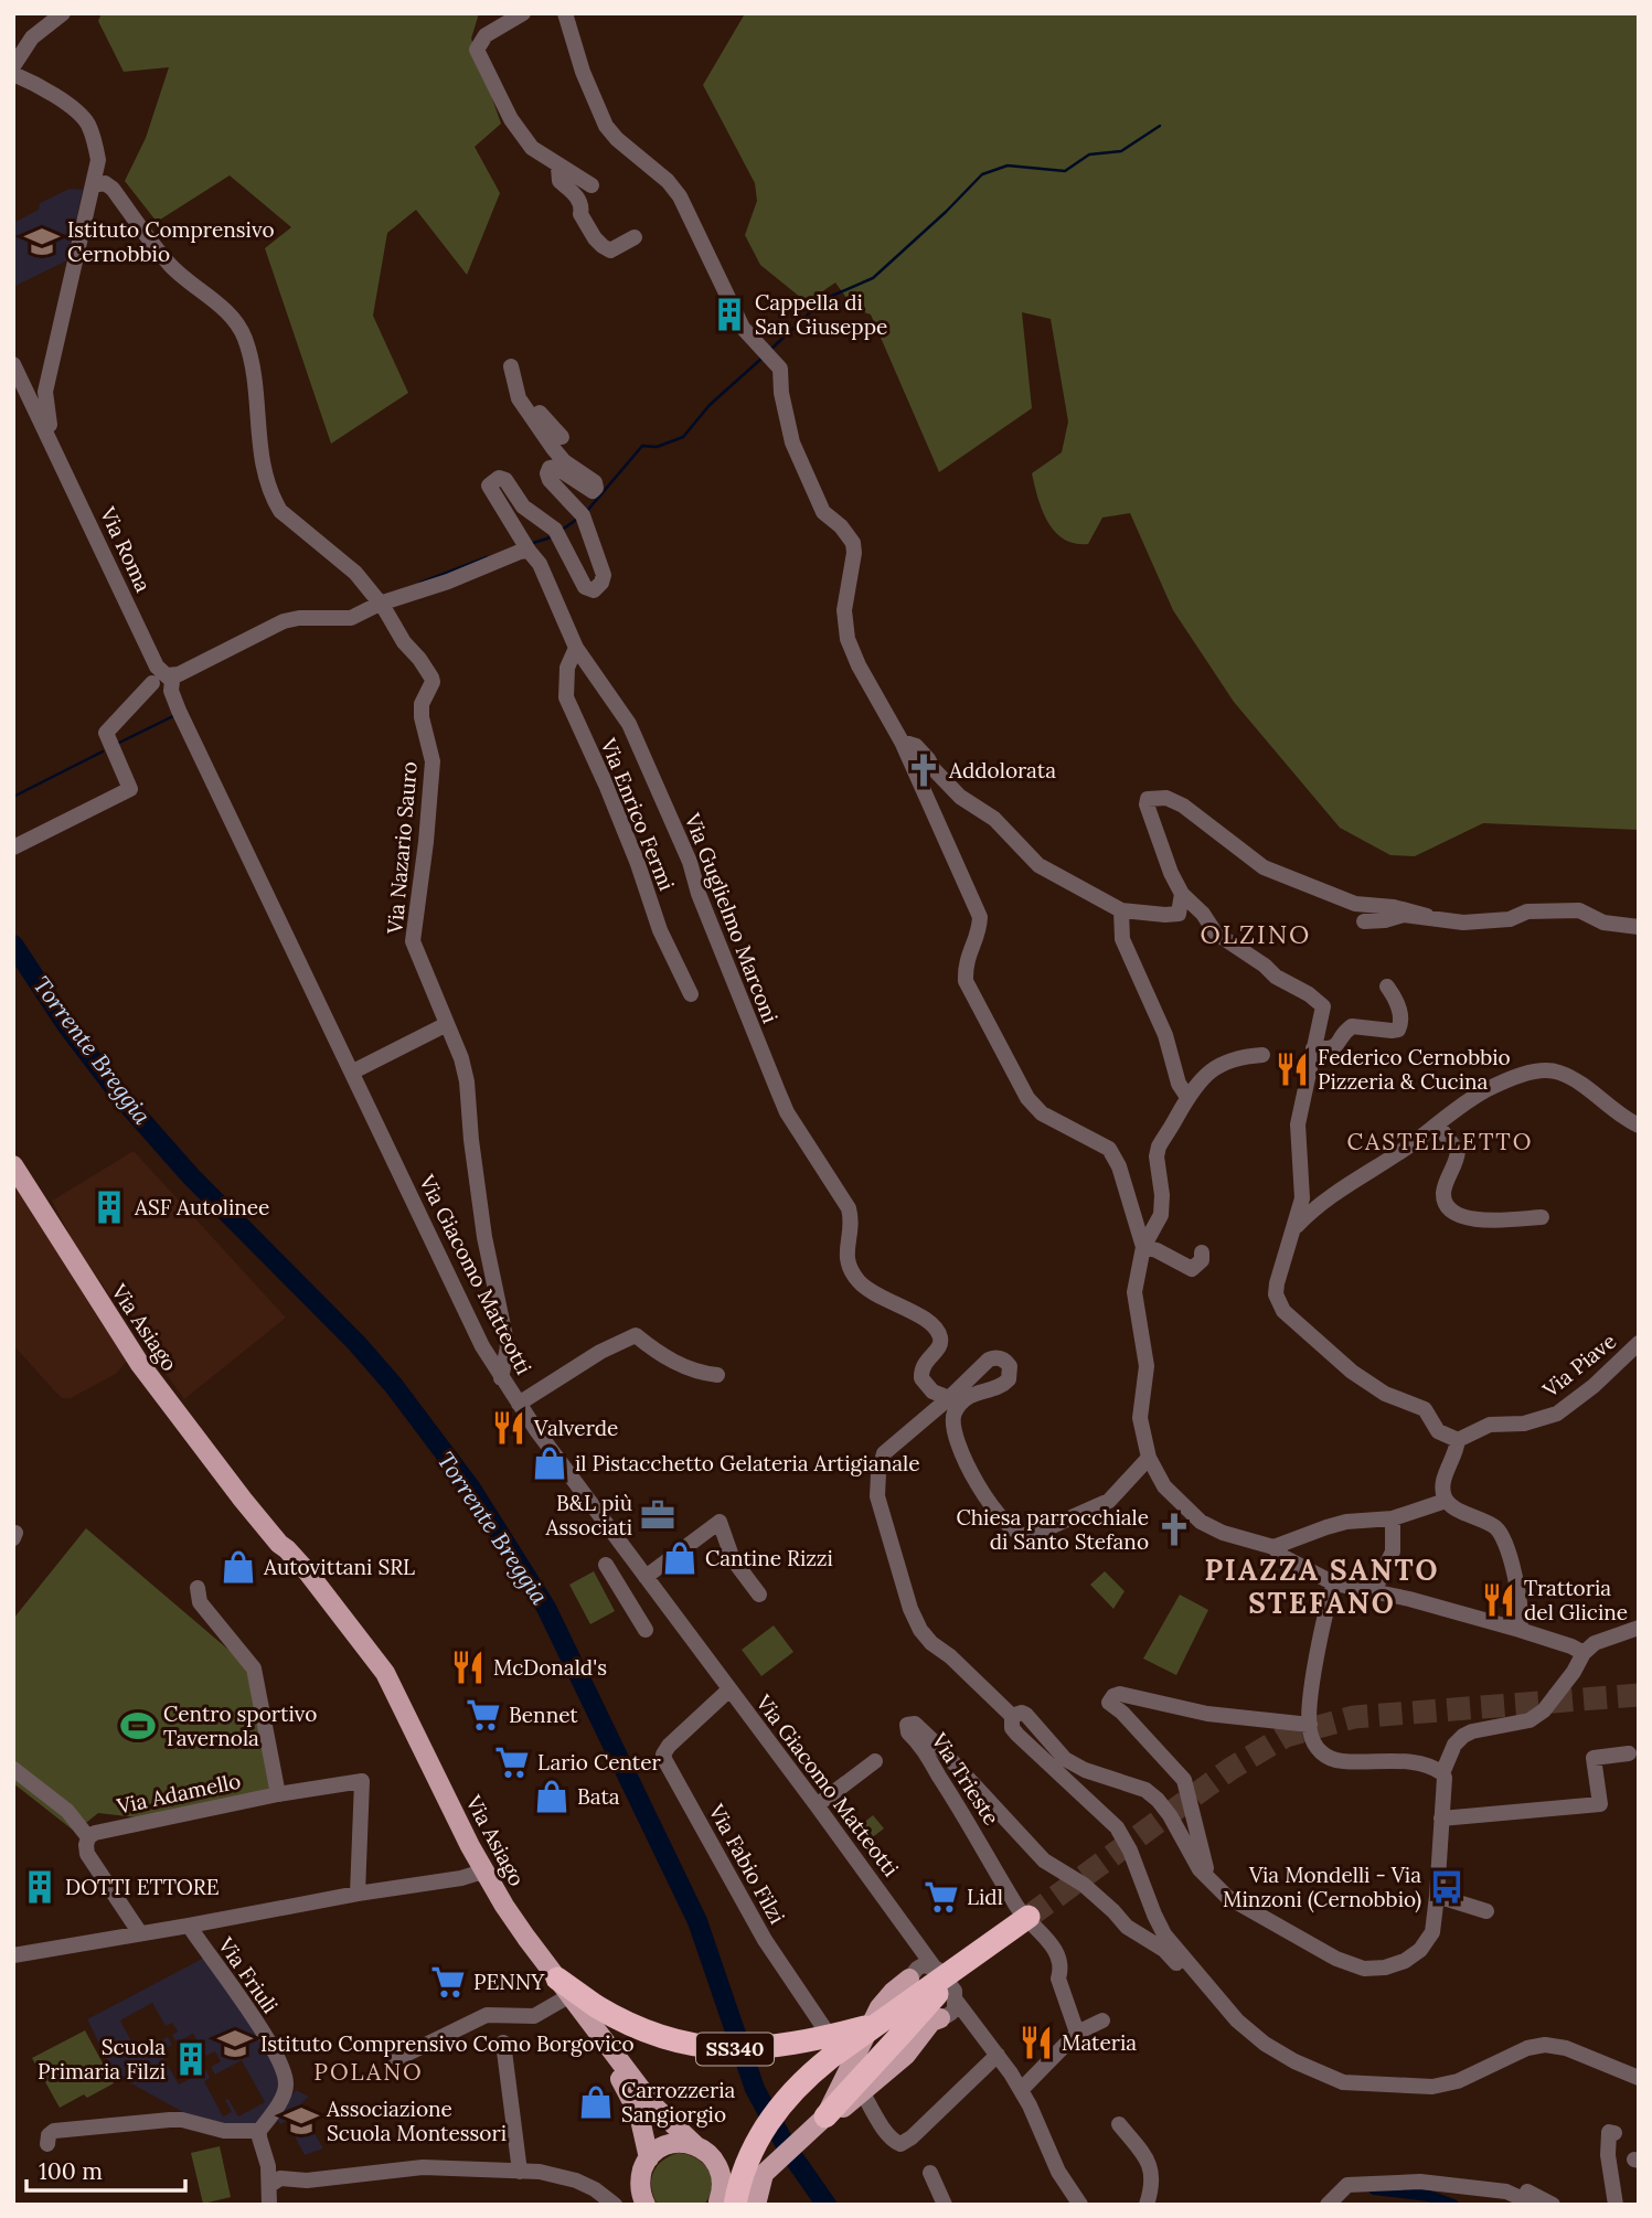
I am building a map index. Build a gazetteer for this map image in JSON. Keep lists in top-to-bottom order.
{
  "streets": {
    "highway": ["SS340"],
    "main road": ["Via Asiago"],
    "street": [
      "Via Roma",
      "Via Enrico Fermi",
      "Via Nazario Sauro",
      "Via Guglielmo Marconi",
      "Via Giacomo Matteotti",
      "Via Piave",
      "Via Trieste",
      "Via Adamello",
      "Via Fabio Filzi",
      "Via Friuli"
    ]
  },
  "crossings": [
    ["Via Roma", "Via Giacomo Matteotti"],
    ["Via Enrico Fermi", "Via Guglielmo Marconi"],
    ["Via Nazario Sauro", "Via Giacomo Matteotti"],
    ["Via Giacomo Matteotti", "Via Fabio Filzi"],
    ["Via Asiago", "SS340"]
  ],
  "districts": [
    "OLZINO",
    "CASTELLETTO",
    "PIAZZA SANTO STEFANO",
    "POLANO"
  ],
  "water": ["Torrente Breggia"],
  "places": {
    "school or university": ["Istituto Comprensivo Cernobbio", "Istituto Comprensivo Como Borgovico", "Associazione Scuola Montessori"],
    "building": [
      "Cappella di San Giuseppe",
      "ASF Autolinee",
      "DOTTI ETTORE",
      "Scuola Primaria Filzi"
    ],
    "church": ["Addolorata", "Chiesa parrocchiale di Santo Stefano"],
    "restaurant": [
      "Federico Cernobbio Pizzeria & Cucina",
      "Valverde",
      "Trattoria del Glicine",
      "McDonald's",
      "Materia"
    ],
    "shop": [
      "il Pistacchetto Gelateria Artigianale",
      "Cantine Rizzi",
      "Autovittani SRL",
      "Bata",
      "Carrozzeria Sangiorgio"
    ],
    "office": ["B&L più Associati"],
    "supermarket": [
      "Bennet",
      "Lario Center",
      "Lidl",
      "PENNY"
    ],
    "sports": ["Centro sportivo Tavernola"],
    "bus stop": ["Via Mondelli - Via Minzoni (Cernobbio)"]
  },
  "scale_bar": "100 m"
}
